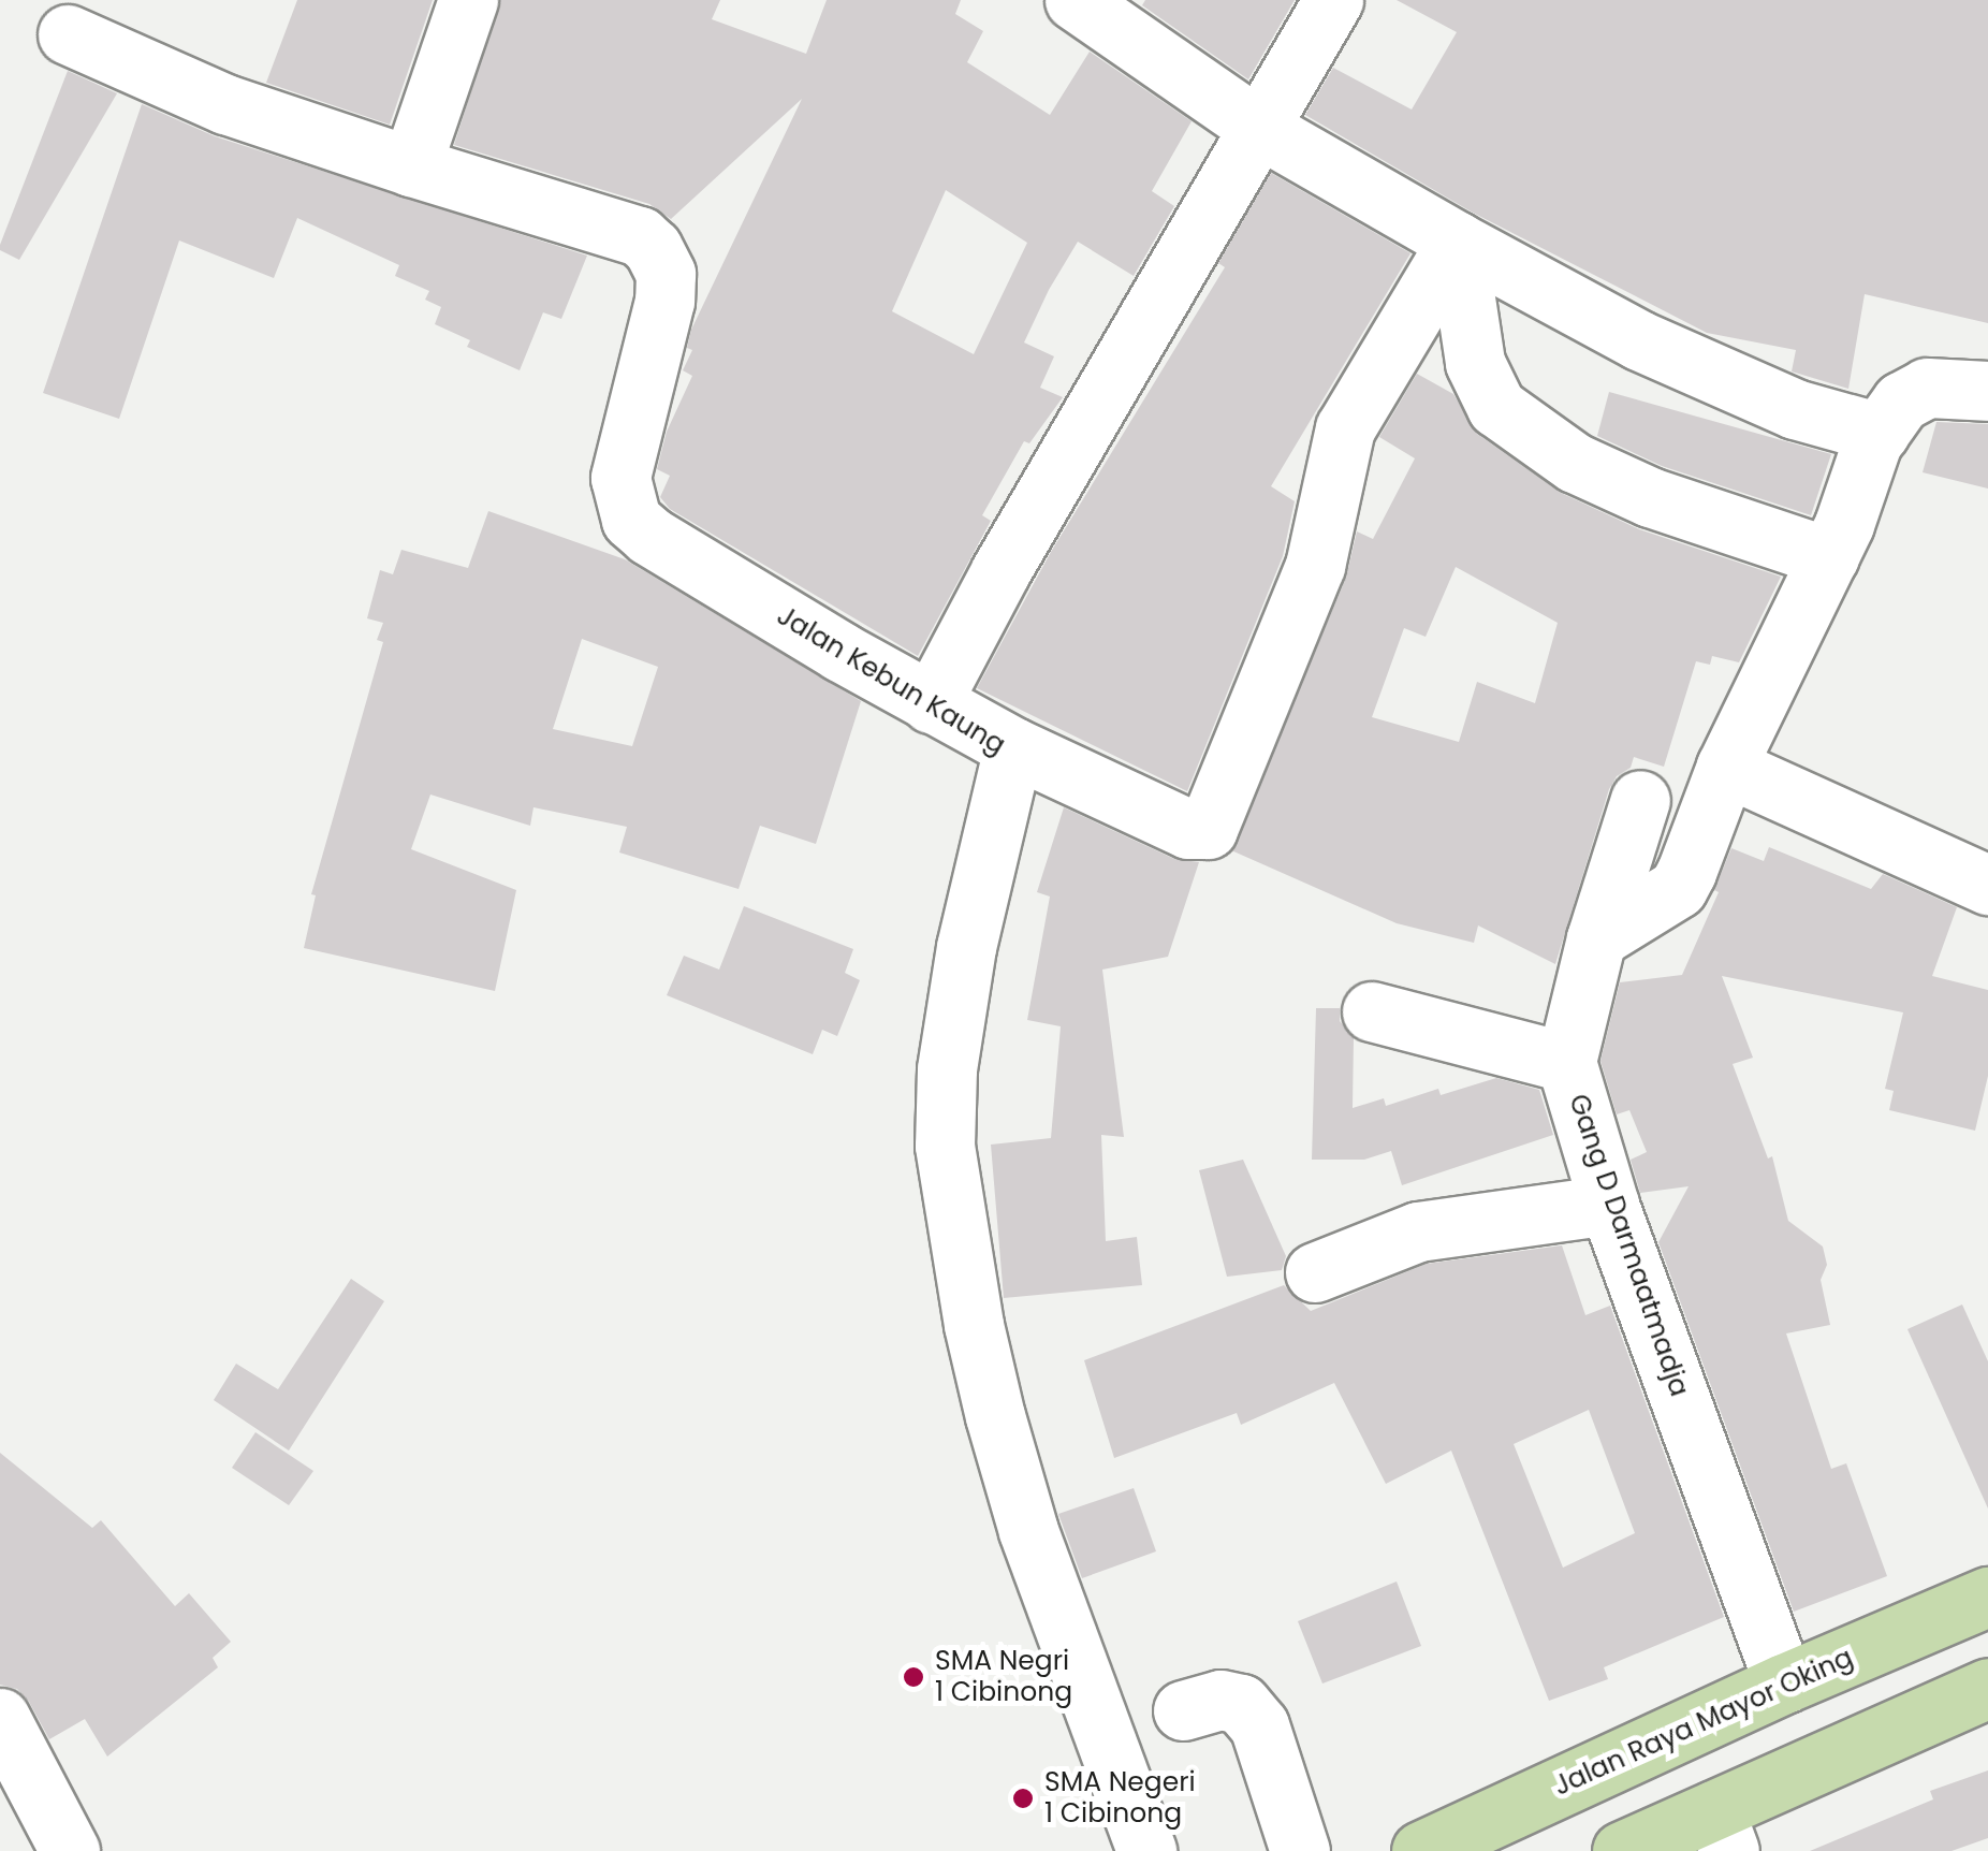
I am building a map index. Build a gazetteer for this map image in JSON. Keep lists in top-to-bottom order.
{
  "streets": {
    "main road": ["Jalan Raya Mayor Oking"],
    "street": ["Jalan Kebun Kaung", "Gang D Darmaatmadja"]
  },
  "crossings": [
    ["Gang D Darmaatmadja", "Jalan Raya Mayor Oking"]
  ],
  "places": ["SMA Negri 1 Cibinong", "SMA Negeri 1 Cibinong"]
}
